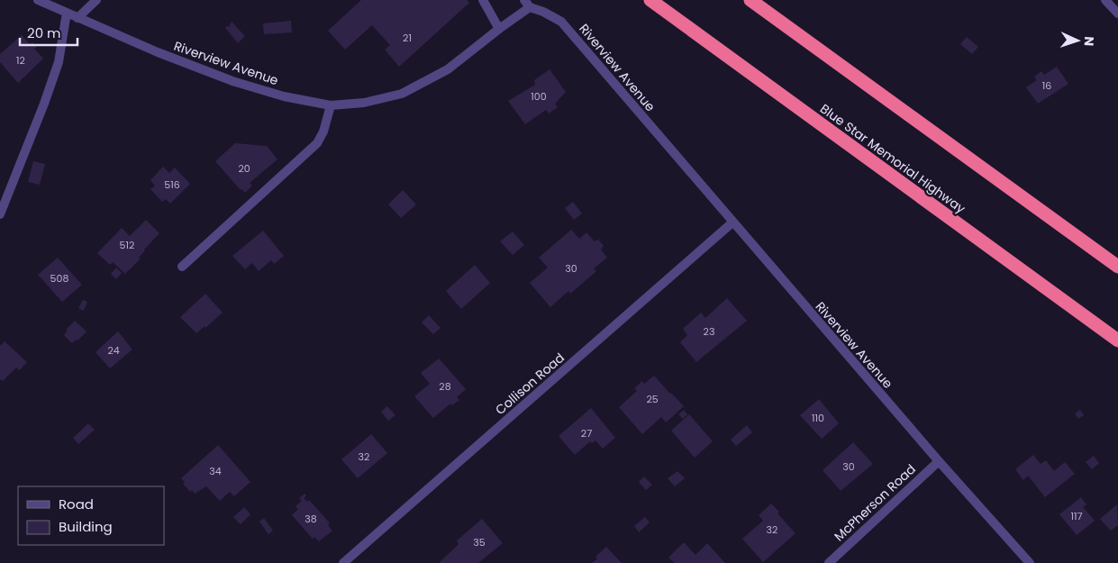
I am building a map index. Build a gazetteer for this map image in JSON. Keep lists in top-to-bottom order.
{
  "streets": {
    "highway": ["Blue Star Memorial Highway"],
    "street": ["Riverview Avenue", "Collison Road", "McPherson Road"]
  },
  "crossings": [
    ["Riverview Avenue", "Collison Road"],
    ["Riverview Avenue", "McPherson Road"]
  ],
  "house_numbers": [
    "21",
    "12",
    "16",
    "100",
    "20",
    "516",
    "512",
    "30",
    "508",
    "23",
    "24",
    "28",
    "25",
    "110",
    "27",
    "32",
    "30",
    "34",
    "117",
    "38",
    "32",
    "35"
  ],
  "legend": ["Road", "Building"],
  "scale_bar": "20 m",
  "north": "right"
}
